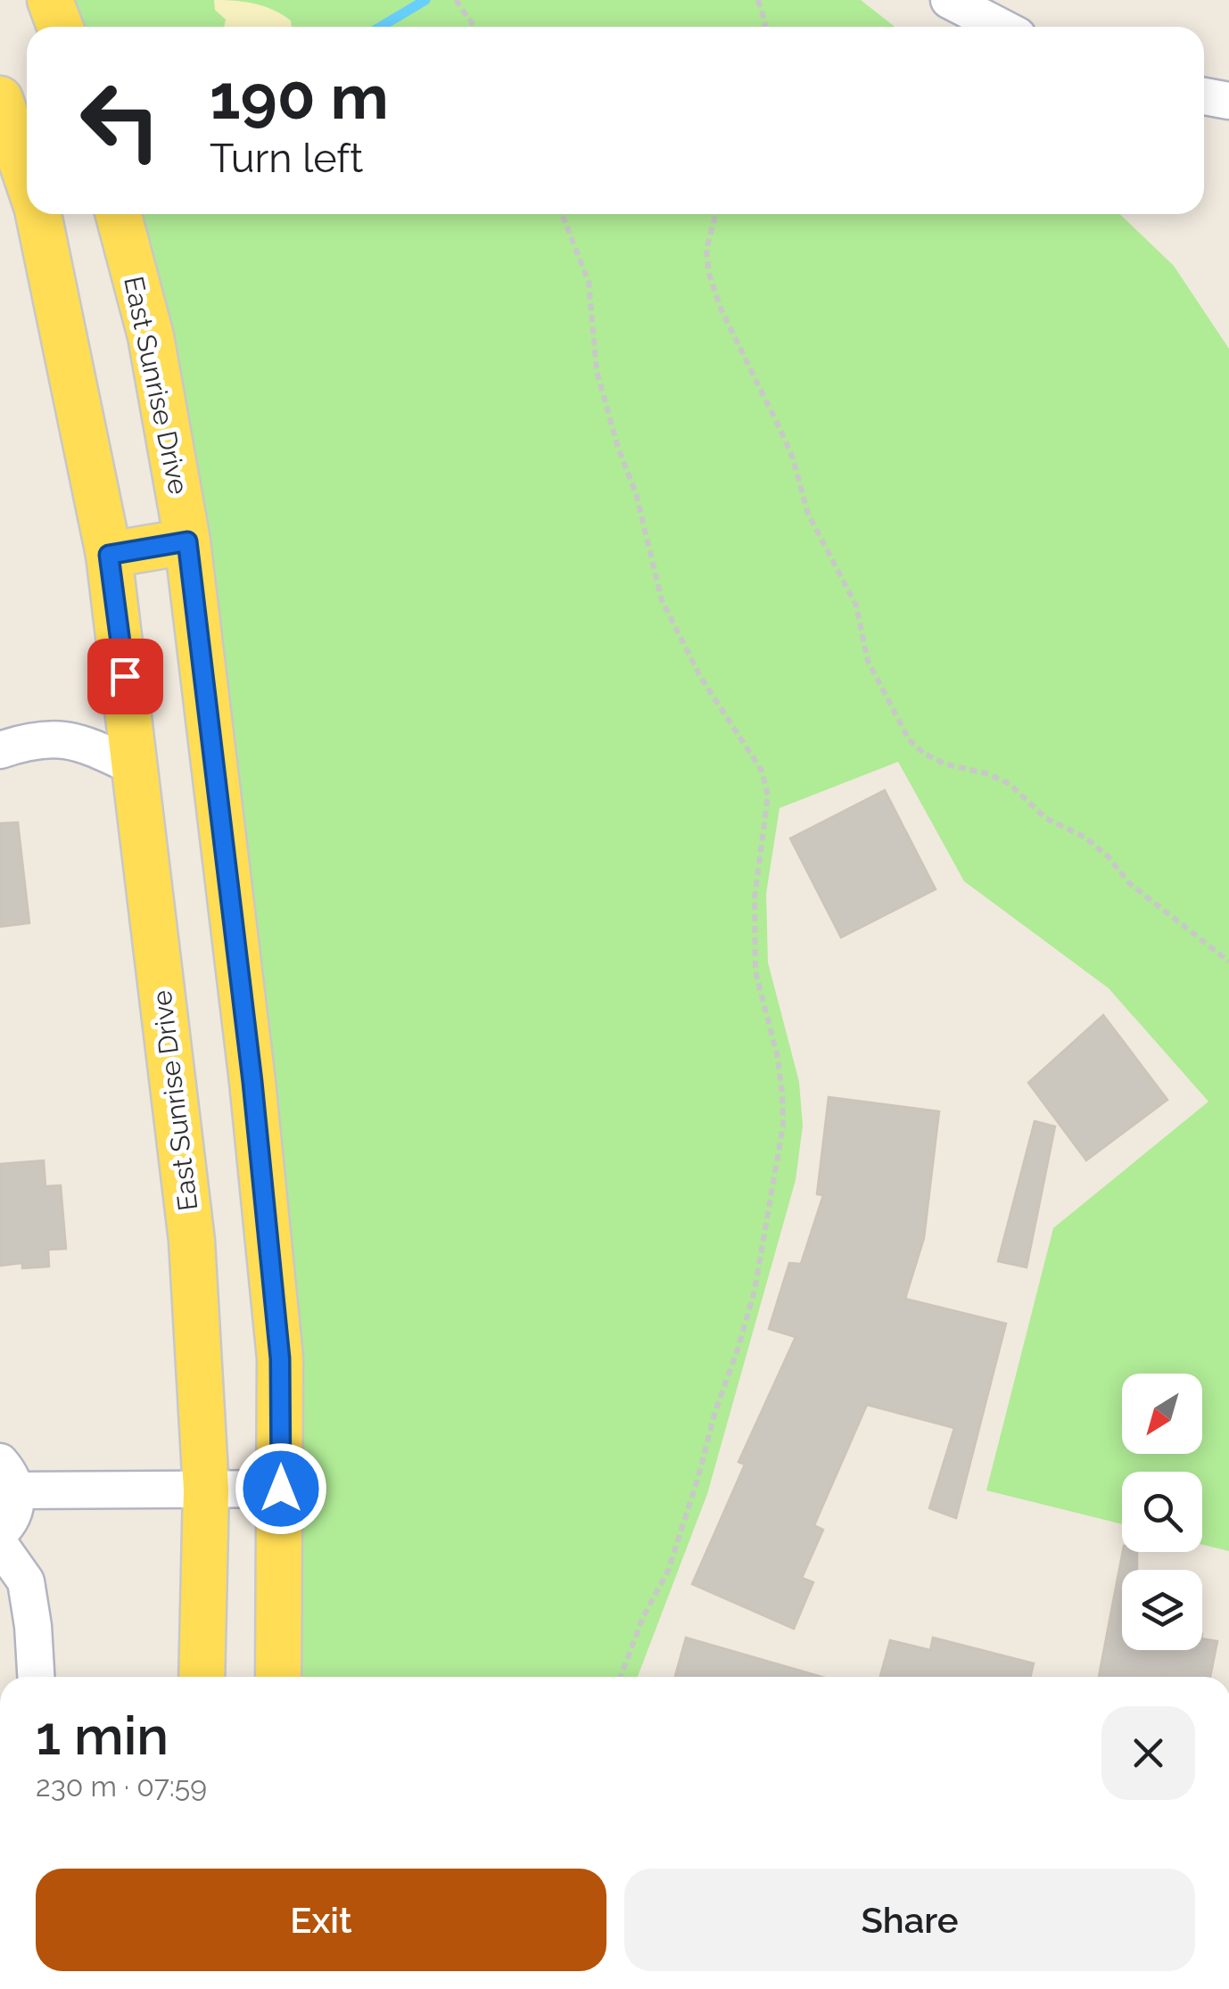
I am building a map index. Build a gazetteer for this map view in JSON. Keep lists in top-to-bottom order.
{
  "streets": {
    "main road": ["East Sunrise Drive"]
  },
  "north": "bottom left",
  "page": {
    "turn": ["190 m", "Turn left"],
    "heading": ["1 min", "230 m · 07:59"],
    "buttons": ["Exit", "Share"]
  }
}
